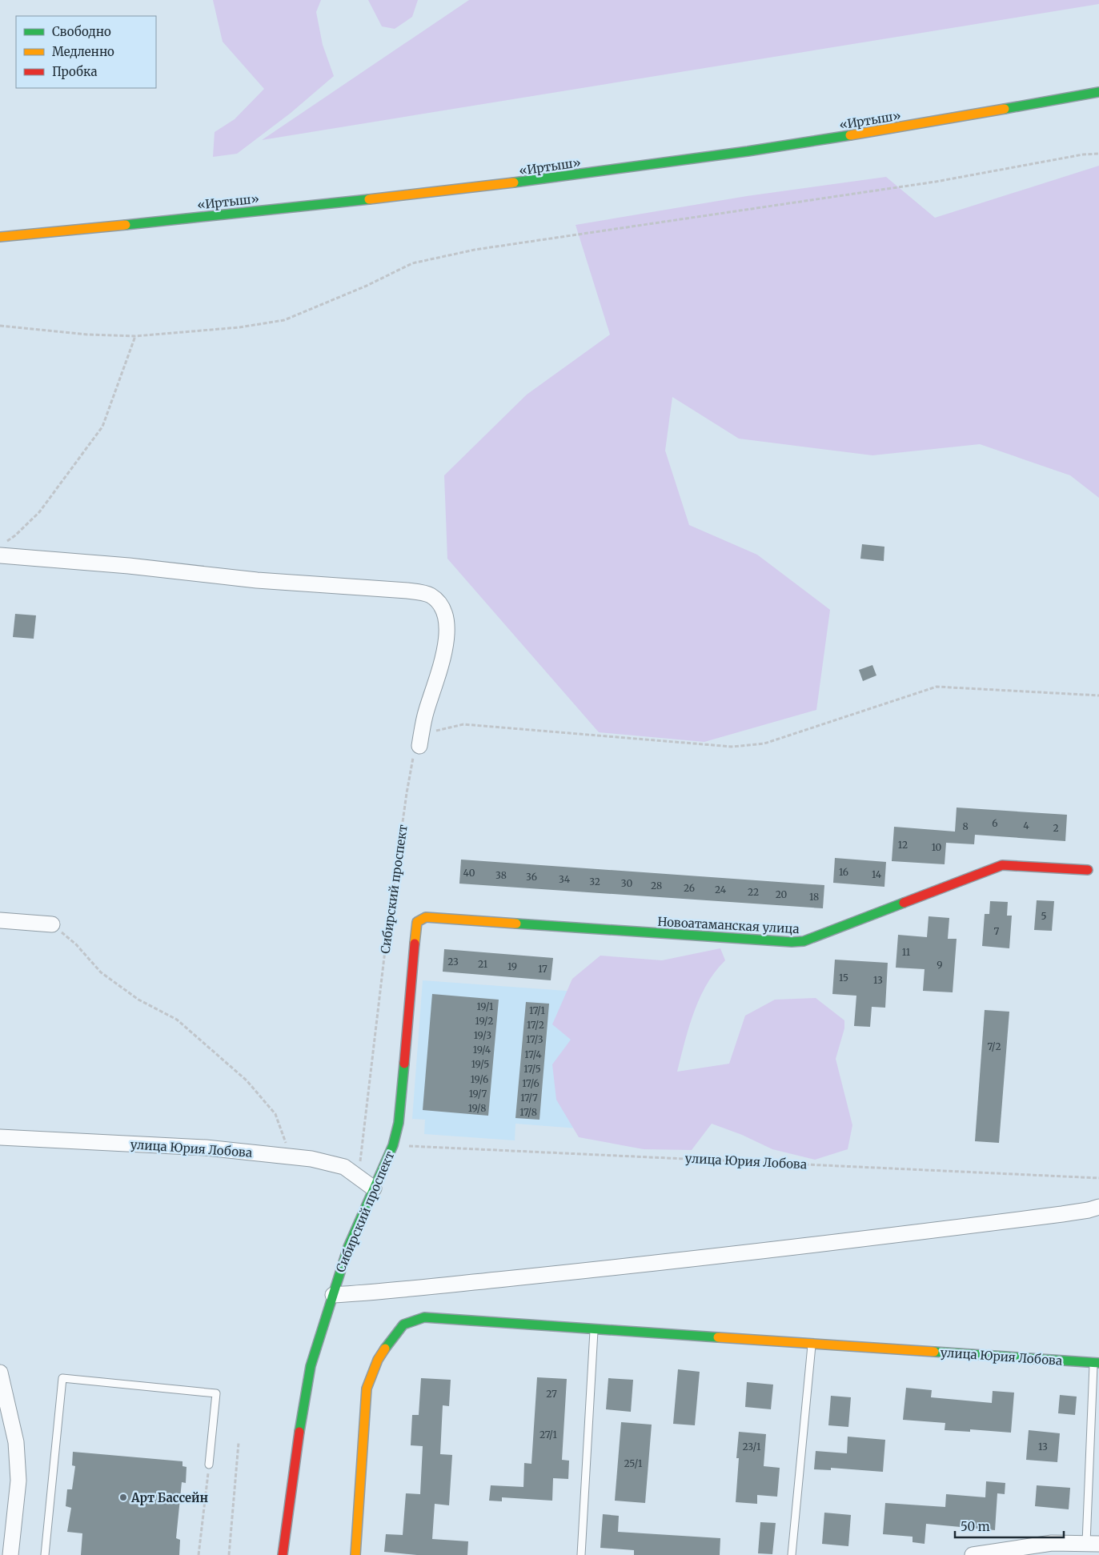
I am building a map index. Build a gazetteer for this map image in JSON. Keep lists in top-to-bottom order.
{
  "streets": {
    "main road": [
      "«Иртыш»",
      "Сибирский проспект",
      "Новоатаманская улица",
      "улица Юрия Лобова"
    ]
  },
  "crossings": [
    ["Сибирский проспект", "Новоатаманская улица"],
    ["Сибирский проспект", "улица Юрия Лобова"]
  ],
  "places": ["Арт Бассейн"],
  "house_numbers": [
    "6",
    "4",
    "8",
    "2",
    "12",
    "10",
    "16",
    "40",
    "14",
    "38",
    "36",
    "34",
    "32",
    "30",
    "28",
    "26",
    "24",
    "22",
    "20",
    "18",
    "5",
    "7",
    "11",
    "23",
    "21",
    "9",
    "19",
    "17",
    "15",
    "13",
    "19/1",
    "17/1",
    "19/2",
    "17/2",
    "19/3",
    "17/3",
    "7/2",
    "19/4",
    "17/4",
    "19/5",
    "17/5",
    "19/6",
    "17/6",
    "19/7",
    "17/7",
    "19/8",
    "17/8",
    "27",
    "27/1",
    "23/1",
    "13",
    "25/1"
  ],
  "legend": ["Свободно", "Медленно", "Пробка"],
  "scale_bar": "50 m"
}
